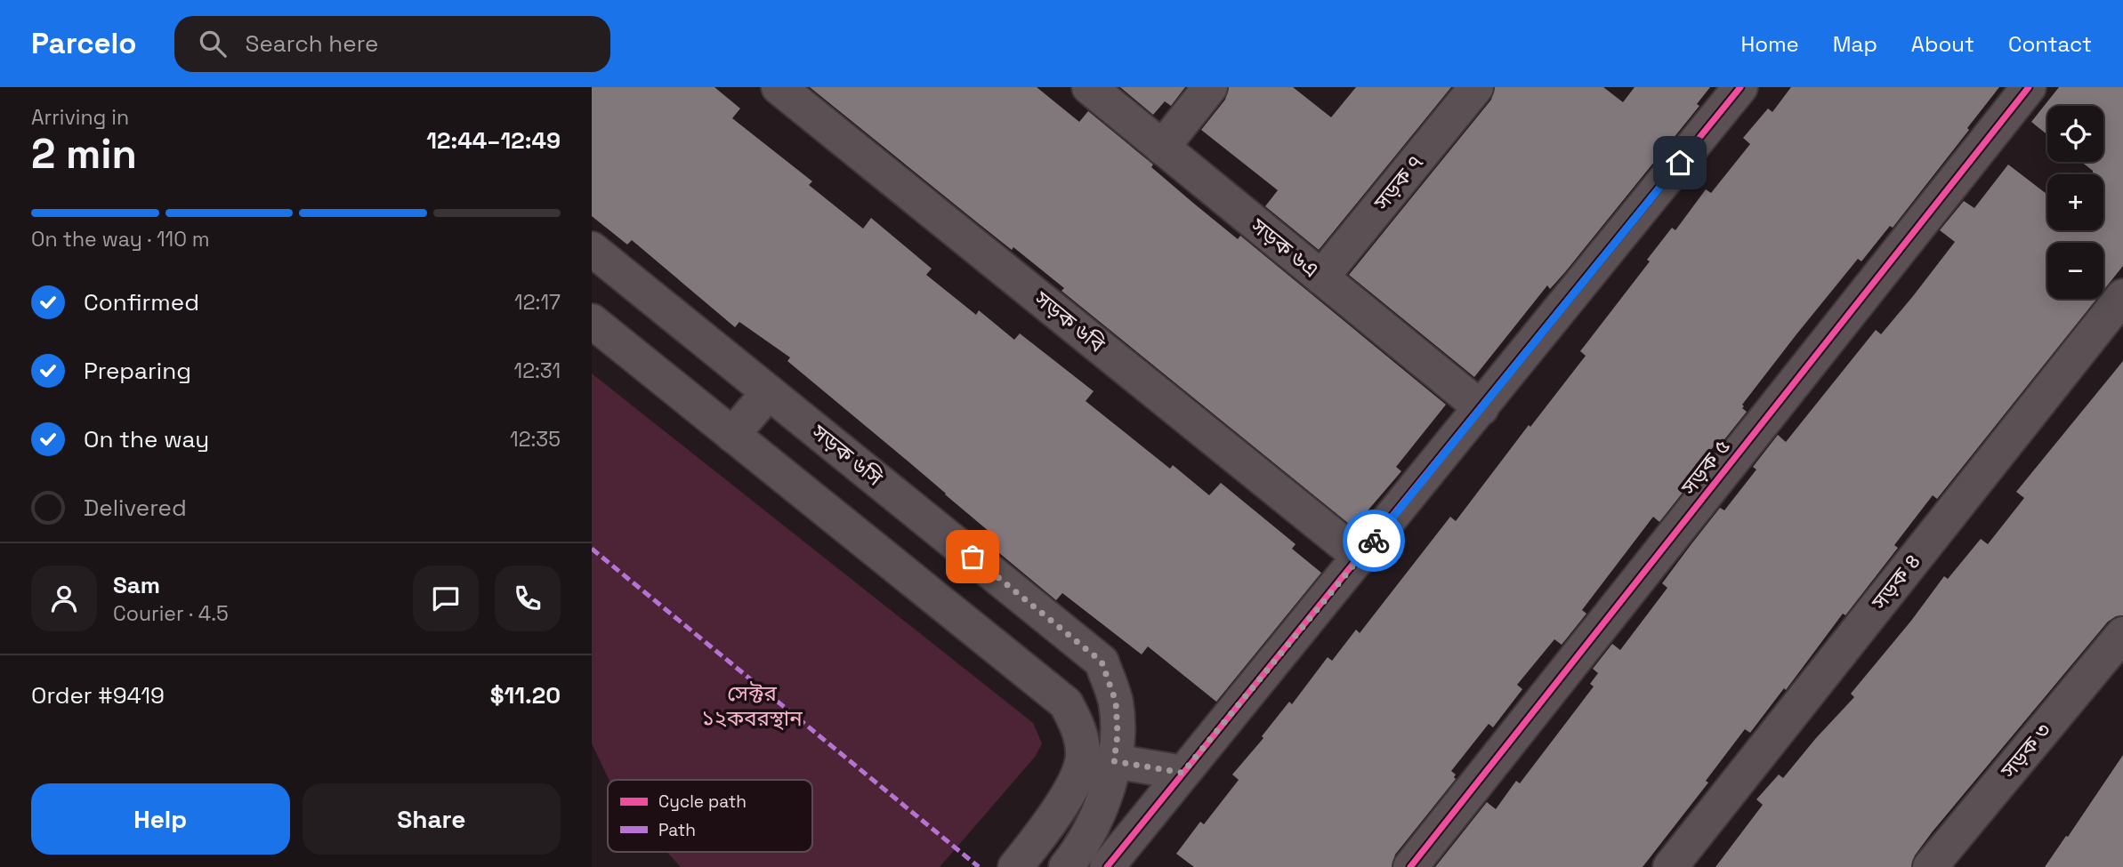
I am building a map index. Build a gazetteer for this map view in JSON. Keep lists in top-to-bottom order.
{
  "streets": {
    "street": [
      "সড়ক ৭",
      "সড়ক ৬এ",
      "সড়ক ৬বি",
      "সড়ক ৬সি",
      "সড়ক ৫",
      "সড়ক ৪",
      "সড়ক ৩"
    ]
  },
  "crossings": [
    ["সড়ক ৭", "সড়ক ৬এ"]
  ],
  "parks": ["সেক্টর ১২কবরস্থান"],
  "legend": ["Cycle path", "Path"],
  "page": {
    "header": "Parcelo",
    "search": "Search here",
    "nav": [
      "Home",
      "Map",
      "About",
      "Contact"
    ],
    "heading": ["2 min", "Arriving in", "12:44–12:49"],
    "panel": [
      "Sam",
      "Courier · 4.5",
      "Order #9419",
      "$11.20"
    ],
    "map_buttons": ["+", "−"],
    "bar": "On the way · 110 m",
    "list": [
      ["Confirmed", "12:17"],
      ["Preparing", "12:31"],
      ["On the way", "12:35"],
      "Delivered"
    ],
    "buttons": ["Help", "Share"]
  }
}
